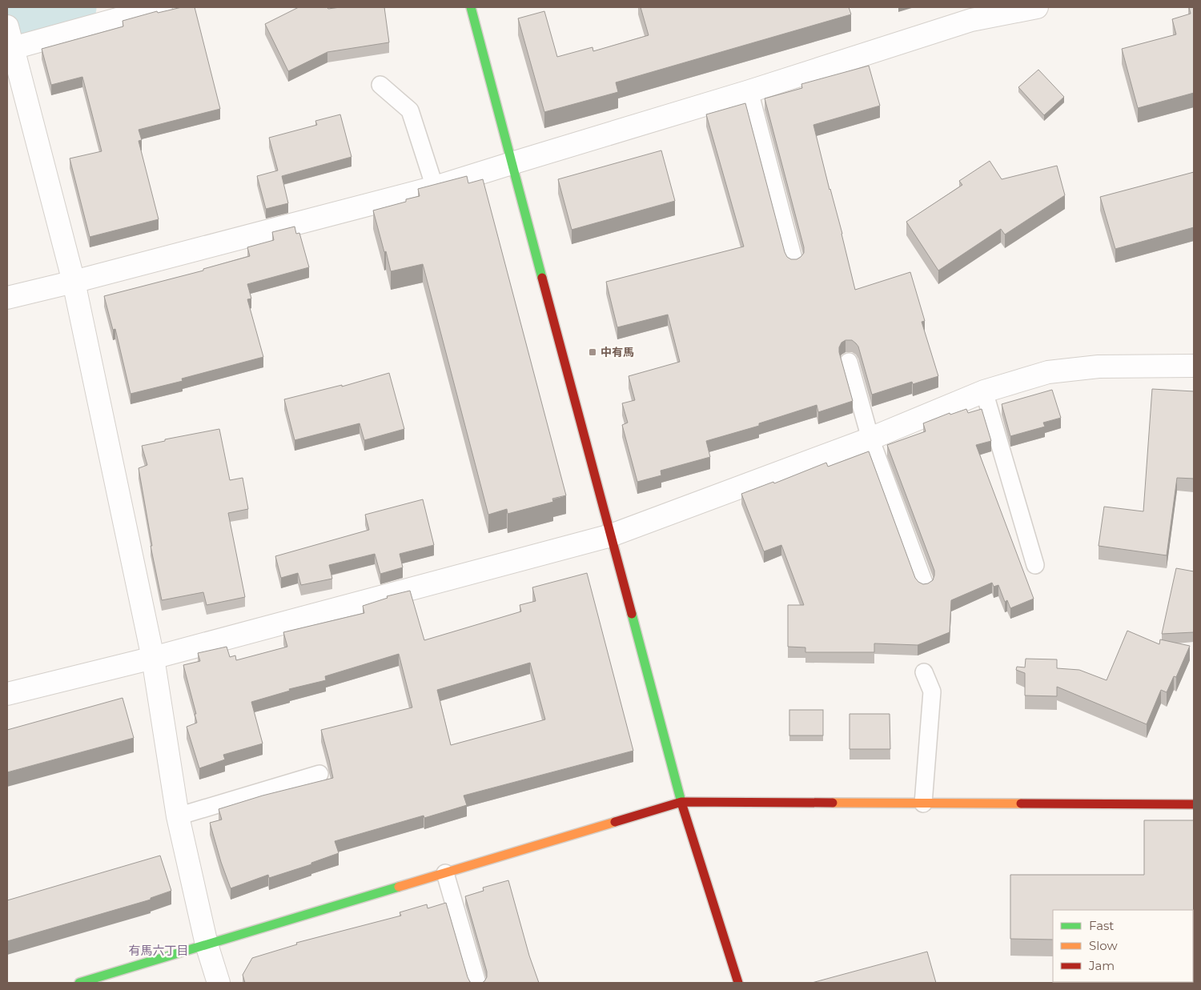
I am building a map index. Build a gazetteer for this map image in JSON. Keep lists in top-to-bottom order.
{
  "districts": ["有馬六丁目"],
  "places": {
    "transit": ["中有馬"]
  },
  "legend": ["Fast", "Slow", "Jam"]
}
